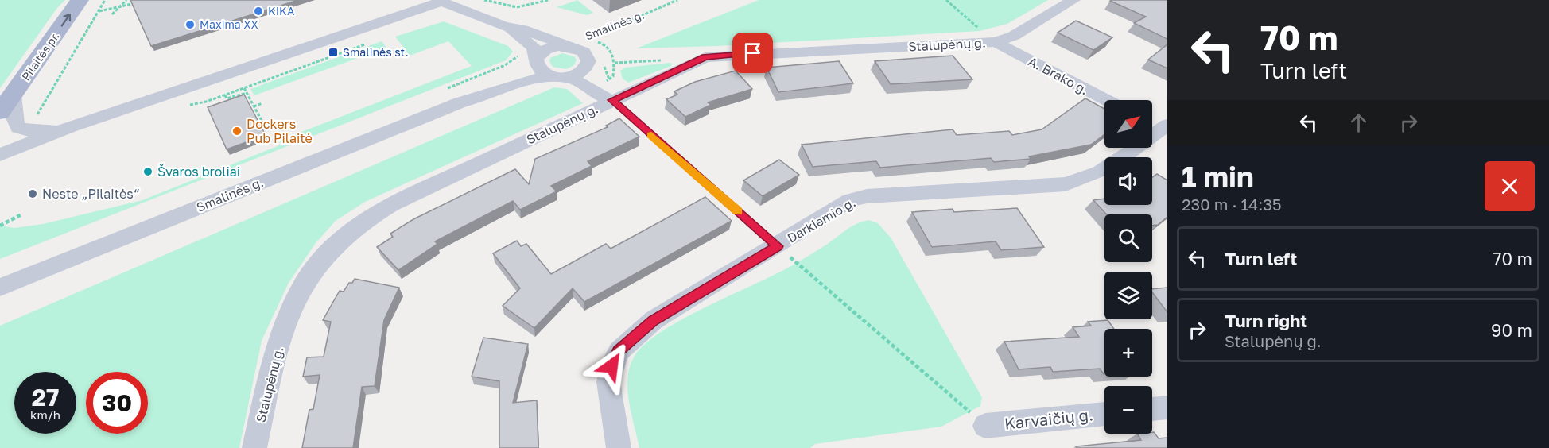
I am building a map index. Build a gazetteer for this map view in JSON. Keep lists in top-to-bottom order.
{
  "streets": {
    "main road": ["Pilaitės pr."],
    "street": [
      "Smalinės g.",
      "Stalupėnų g.",
      "A. Brako g.",
      "Darkiemio g.",
      "Karvaičių g."
    ]
  },
  "crossings": [
    ["Stalupėnų g.", "A. Brako g."]
  ],
  "one_way": ["Pilaitės pr."],
  "places": {
    "other": [
      "KIKA",
      "Maxima XX",
      "Dockers Pub Pilaitė",
      "Švaros broliai",
      "Neste „Pilaitės“"
    ],
    "transit": ["Smalinės st."]
  },
  "north": "top right",
  "page": {
    "turn": ["70 m", "Turn left"],
    "map_buttons": ["+", "−"],
    "heading": ["1 min", "230 m · 14:35"],
    "list": [
      {
        "name": "Turn left",
        "value": "70 m"
      },
      {
        "name": "Turn right",
        "note": "Stalupėnų g.",
        "value": "90 m"
      }
    ],
    "speed": "27 km/h",
    "limit": "30"
  }
}
